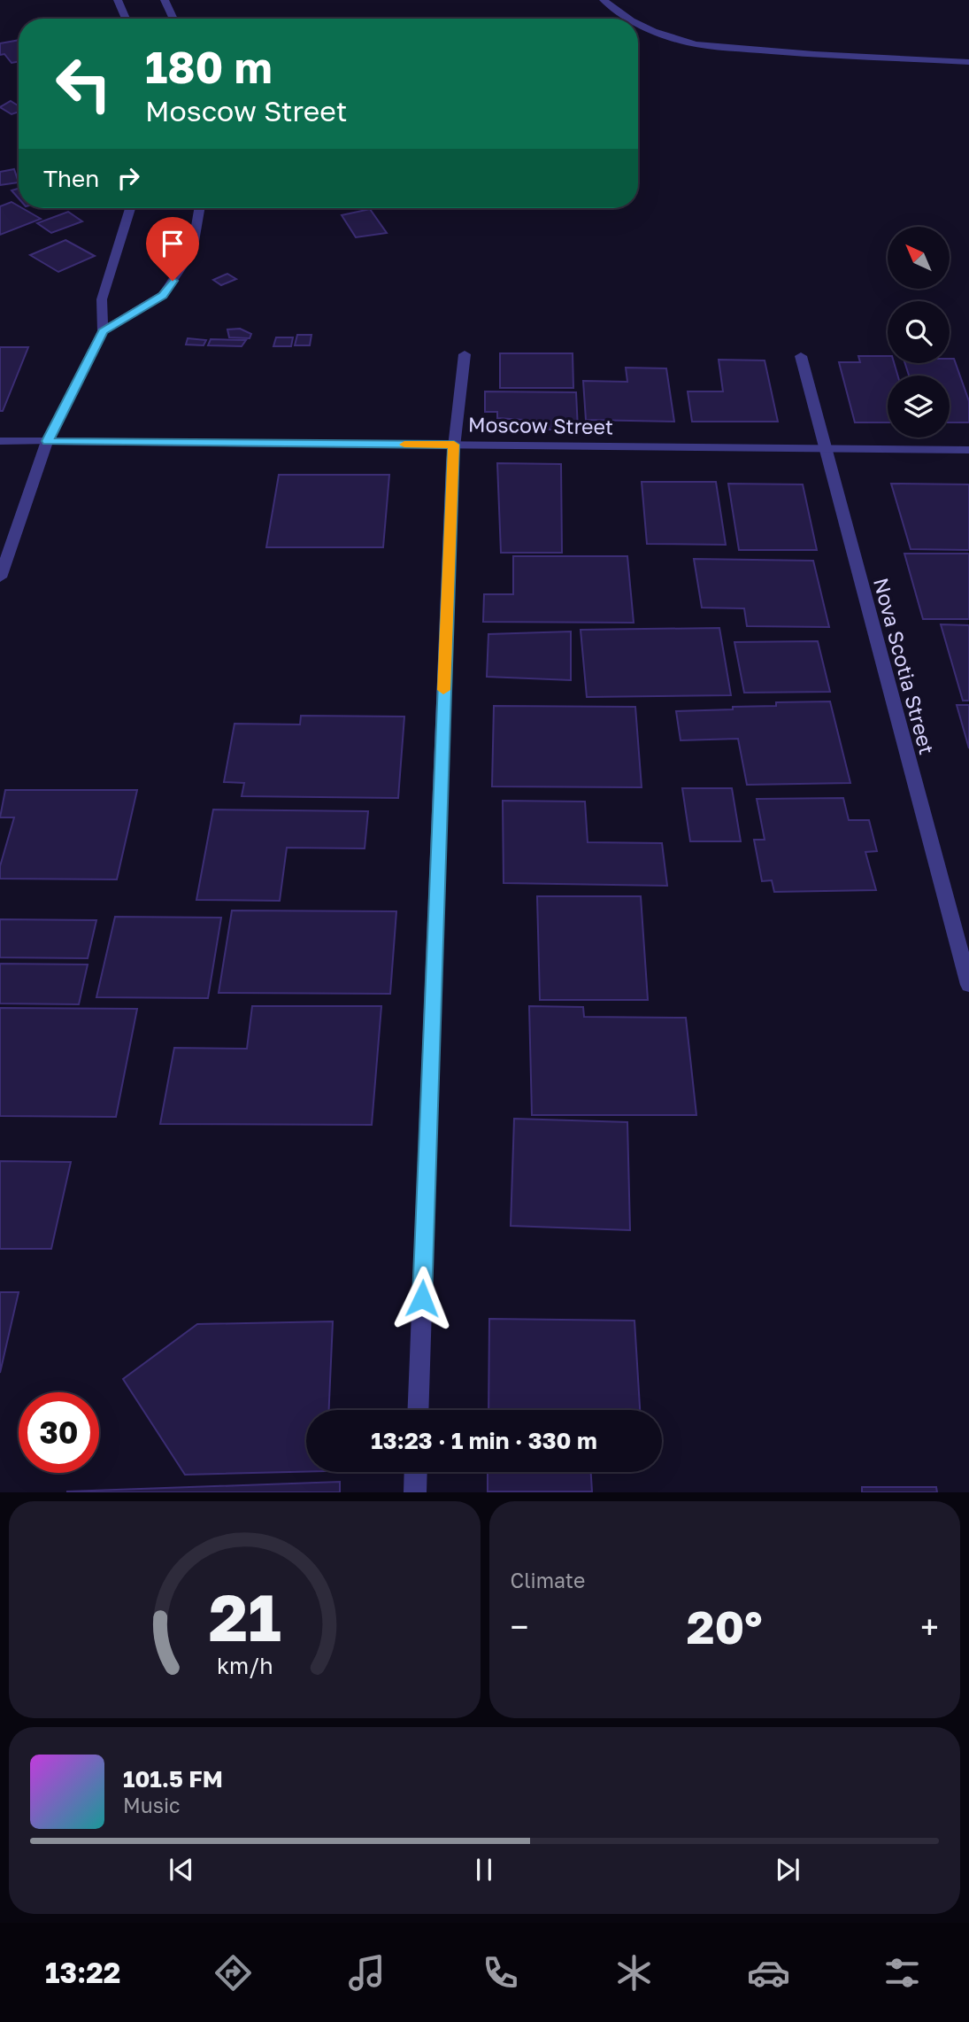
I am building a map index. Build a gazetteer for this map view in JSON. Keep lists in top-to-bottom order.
{
  "streets": {
    "street": ["Moscow Street", "Nova Scotia Street"]
  },
  "crossings": [
    ["Moscow Street", "Nova Scotia Street"]
  ],
  "north": "top left",
  "page": {
    "turn": ["180 m", "Moscow Street"],
    "then": "Then",
    "limit": "30",
    "trip": "13:23 · 1 min · 330 m",
    "tile": "Climate",
    "heat": ["−", "20°", "+"],
    "song": ["101.5 FM", "Music"],
    "tabs": "13:22",
    "gauge": ["21", "km/h"]
  }
}
